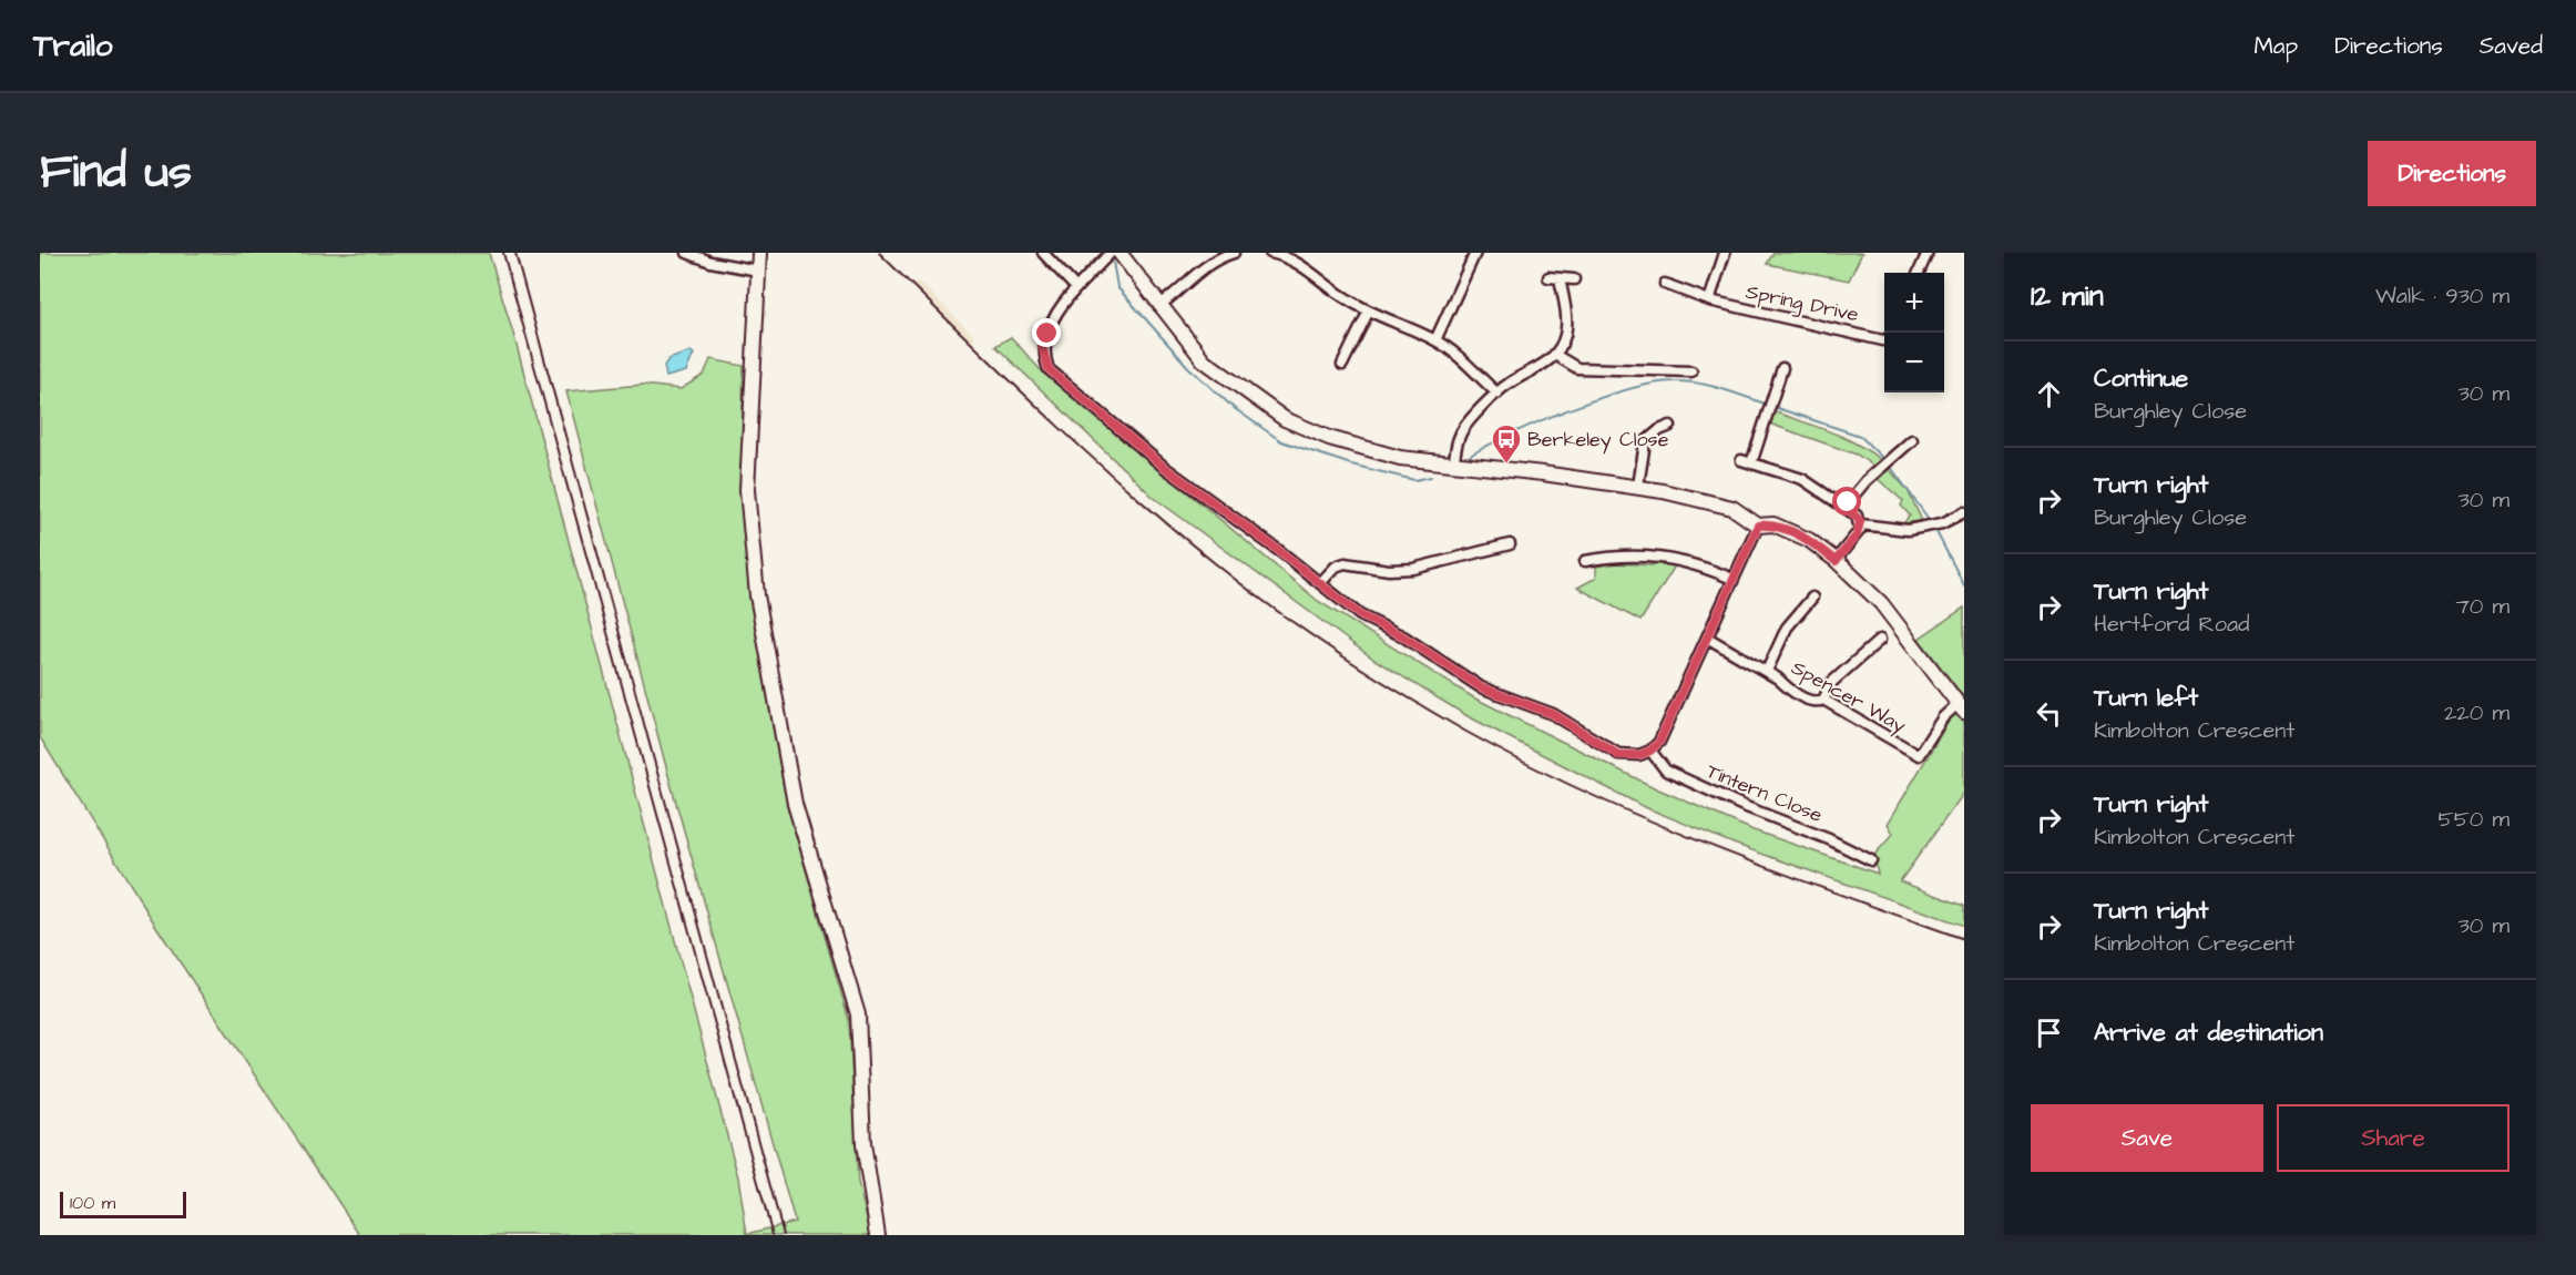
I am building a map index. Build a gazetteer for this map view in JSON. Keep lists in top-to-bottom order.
{
  "streets": {
    "street": ["Spring Drive", "Spencer Way", "Tintern Close"]
  },
  "places": {
    "bus stop": ["Berkeley Close"]
  },
  "scale_bar": "100 m",
  "page": {
    "header": "Trailo",
    "nav": ["Map", "Directions", "Saved"],
    "title": "Find us",
    "buttons": [
      "Directions",
      ["Save", "Share"]
    ],
    "heading": ["12 min", "Walk · 930 m"],
    "map_buttons": ["+", "−"],
    "list": [
      ["Continue", "Burghley Close", "30 m"],
      ["Turn right", "Burghley Close", "30 m"],
      ["Turn right", "Hertford Road", "70 m"],
      ["Turn left", "Kimbolton Crescent", "220 m"],
      ["Turn right", "Kimbolton Crescent", "550 m"],
      ["Turn right", "Kimbolton Crescent", "30 m"],
      "Arrive at destination"
    ],
    "scale": "100 m"
  }
}
